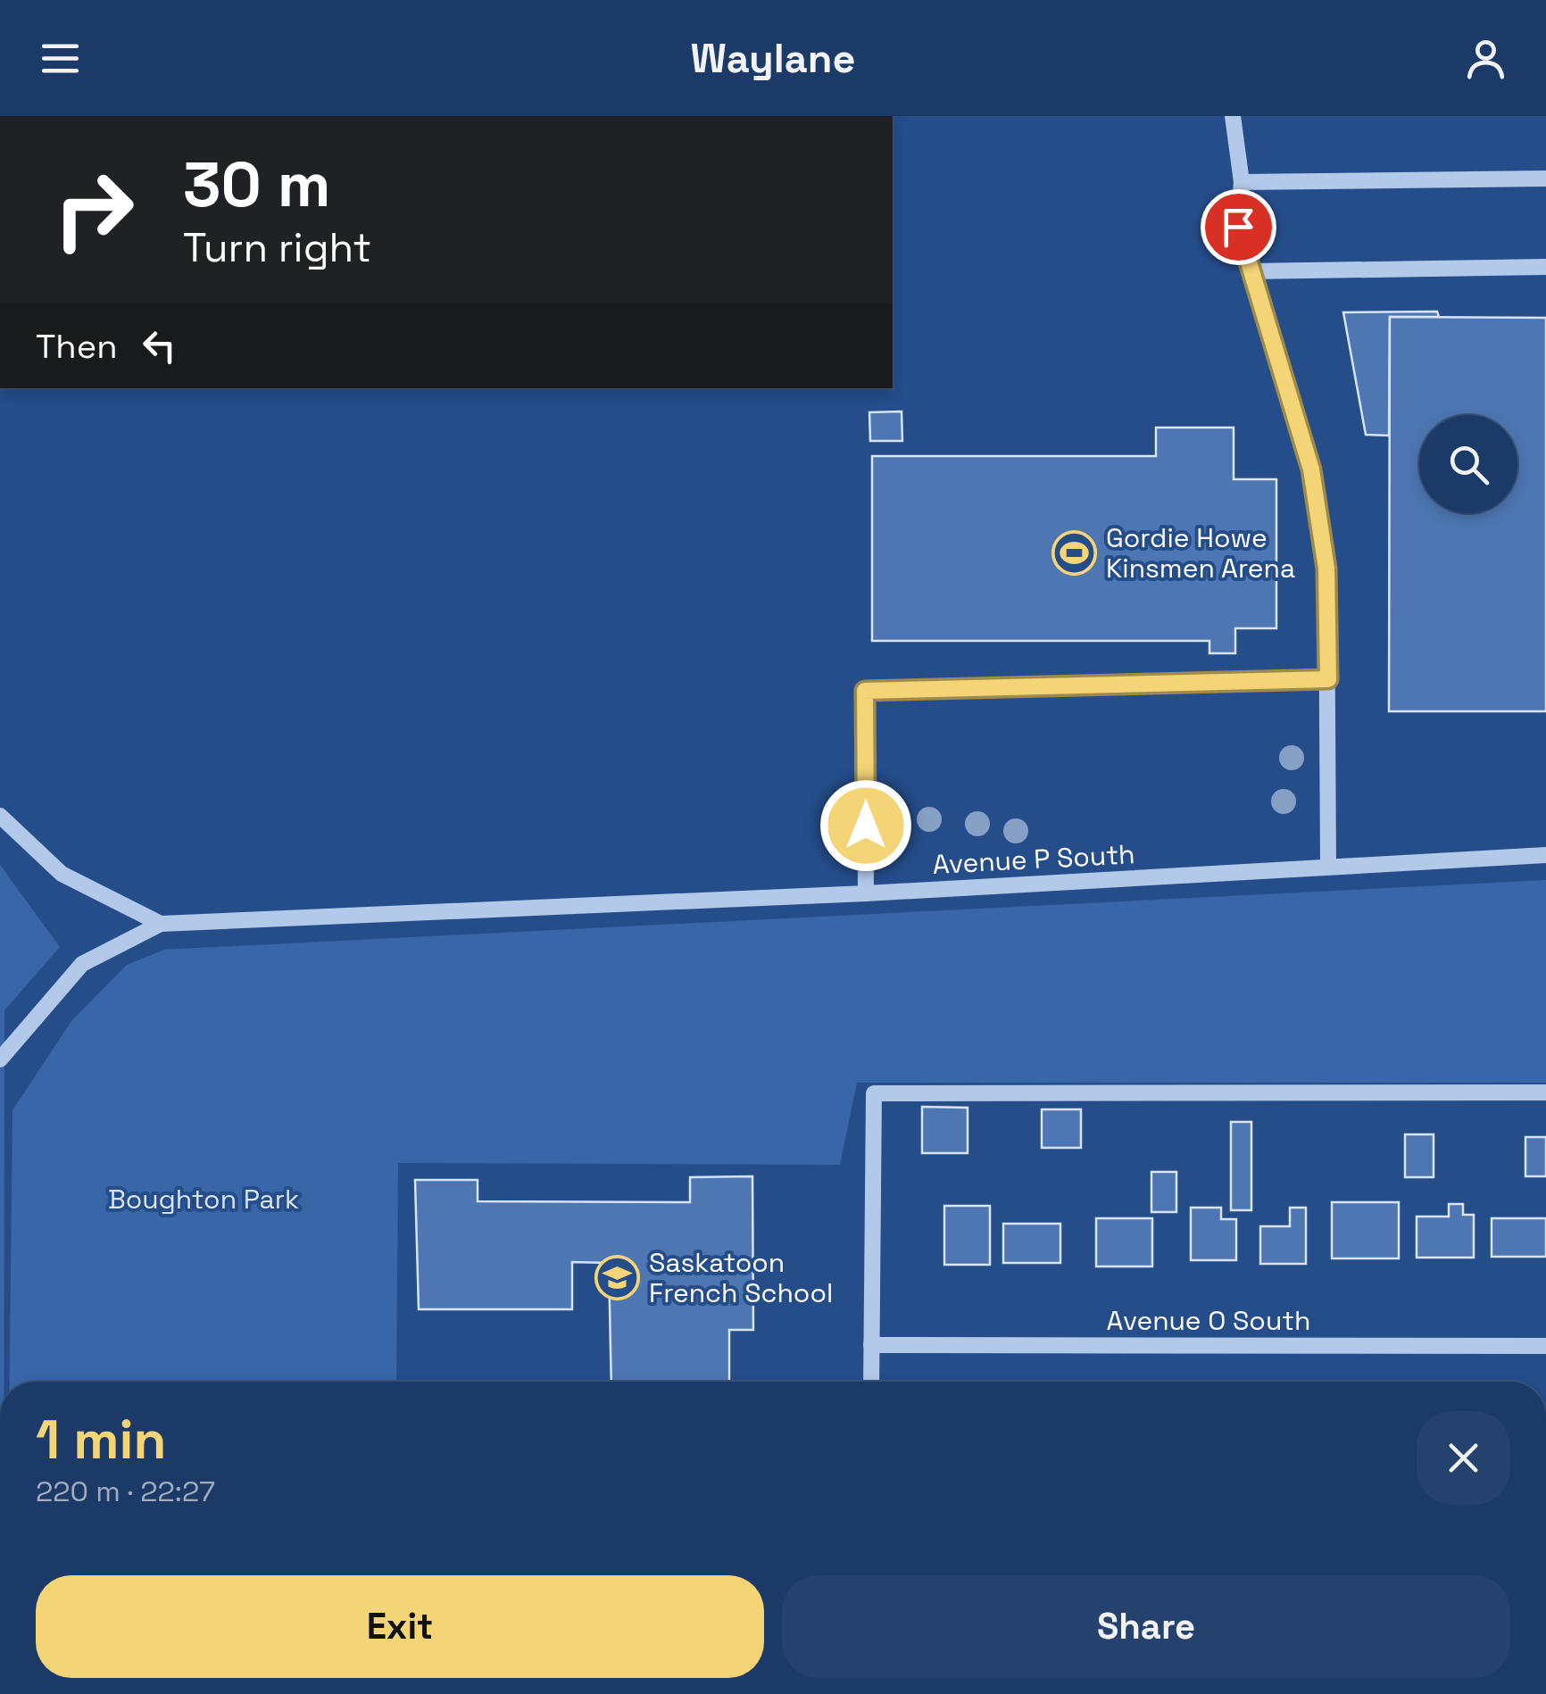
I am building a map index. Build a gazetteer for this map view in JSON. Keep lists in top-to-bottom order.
{
  "streets": {
    "street": ["Avenue P South", "Avenue O South"]
  },
  "parks": ["Boughton Park"],
  "places": {
    "sports": ["Gordie Howe Kinsmen Arena"],
    "school or university": ["Saskatoon French School"]
  },
  "page": {
    "header": "Waylane",
    "turn": ["30 m", "Turn right"],
    "then": "Then",
    "heading": ["1 min", "220 m · 22:27"],
    "buttons": ["Exit", "Share"]
  }
}
